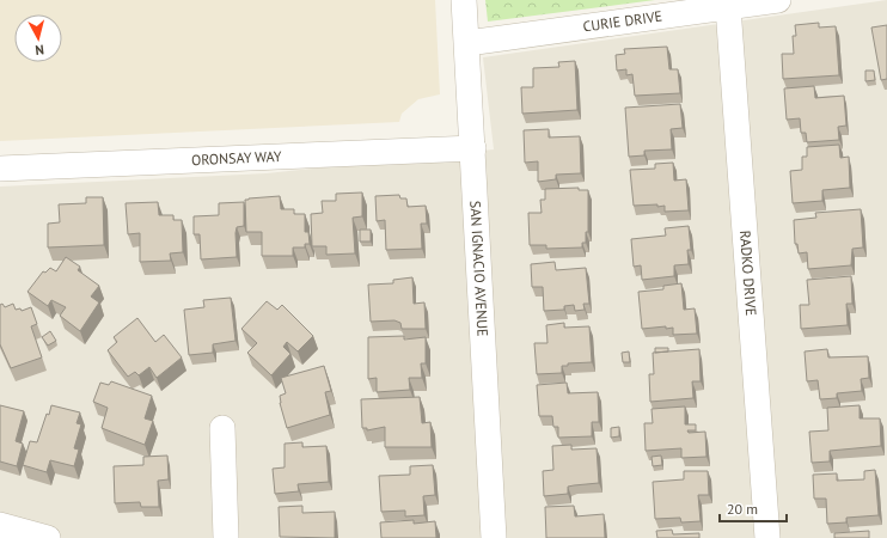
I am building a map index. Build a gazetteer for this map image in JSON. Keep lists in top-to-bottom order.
{
  "streets": {
    "street": [
      "CURIE DRIVE",
      "ORONSAY WAY",
      "SAN IGNACIO AVENUE",
      "RADKO DRIVE"
    ]
  },
  "crossings": [
    ["CURIE DRIVE", "SAN IGNACIO AVENUE"],
    ["CURIE DRIVE", "RADKO DRIVE"],
    ["ORONSAY WAY", "SAN IGNACIO AVENUE"]
  ],
  "scale_bar": "20 m",
  "north": "bottom"
}
